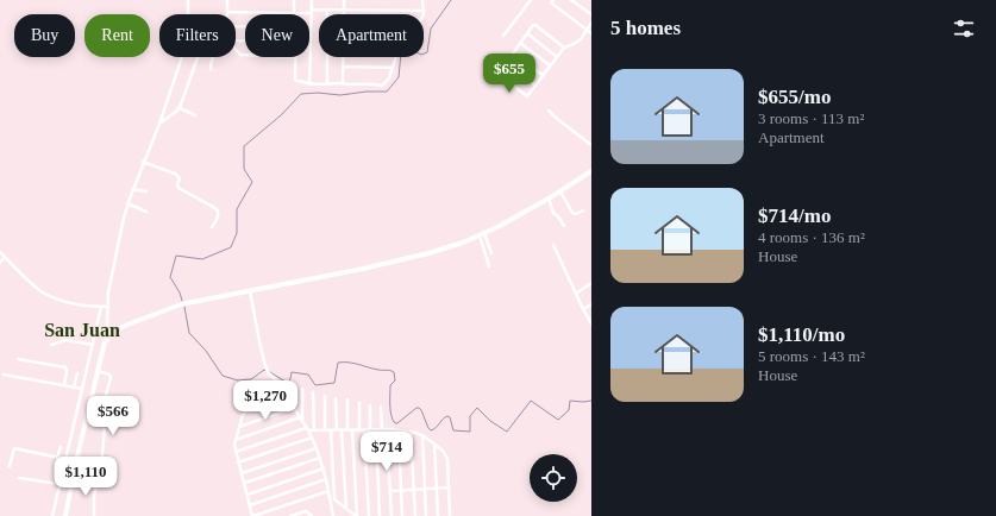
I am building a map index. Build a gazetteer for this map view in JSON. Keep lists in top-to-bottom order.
{
  "districts": ["San Juan"],
  "page": {
    "heading": "5 homes",
    "chip": [
      "Buy",
      "Rent",
      "Filters",
      "New",
      "Apartment"
    ],
    "price": [
      "$655",
      "$1,270",
      "$566",
      "$714",
      "$1,110"
    ],
    "list": [
      {
        "name": "$655/mo",
        "note": "3 rooms · 113 m² · Apartment"
      },
      {
        "name": "$714/mo",
        "note": "4 rooms · 136 m² · House"
      },
      {
        "name": "$1,110/mo",
        "note": "5 rooms · 143 m² · House"
      }
    ]
  }
}
